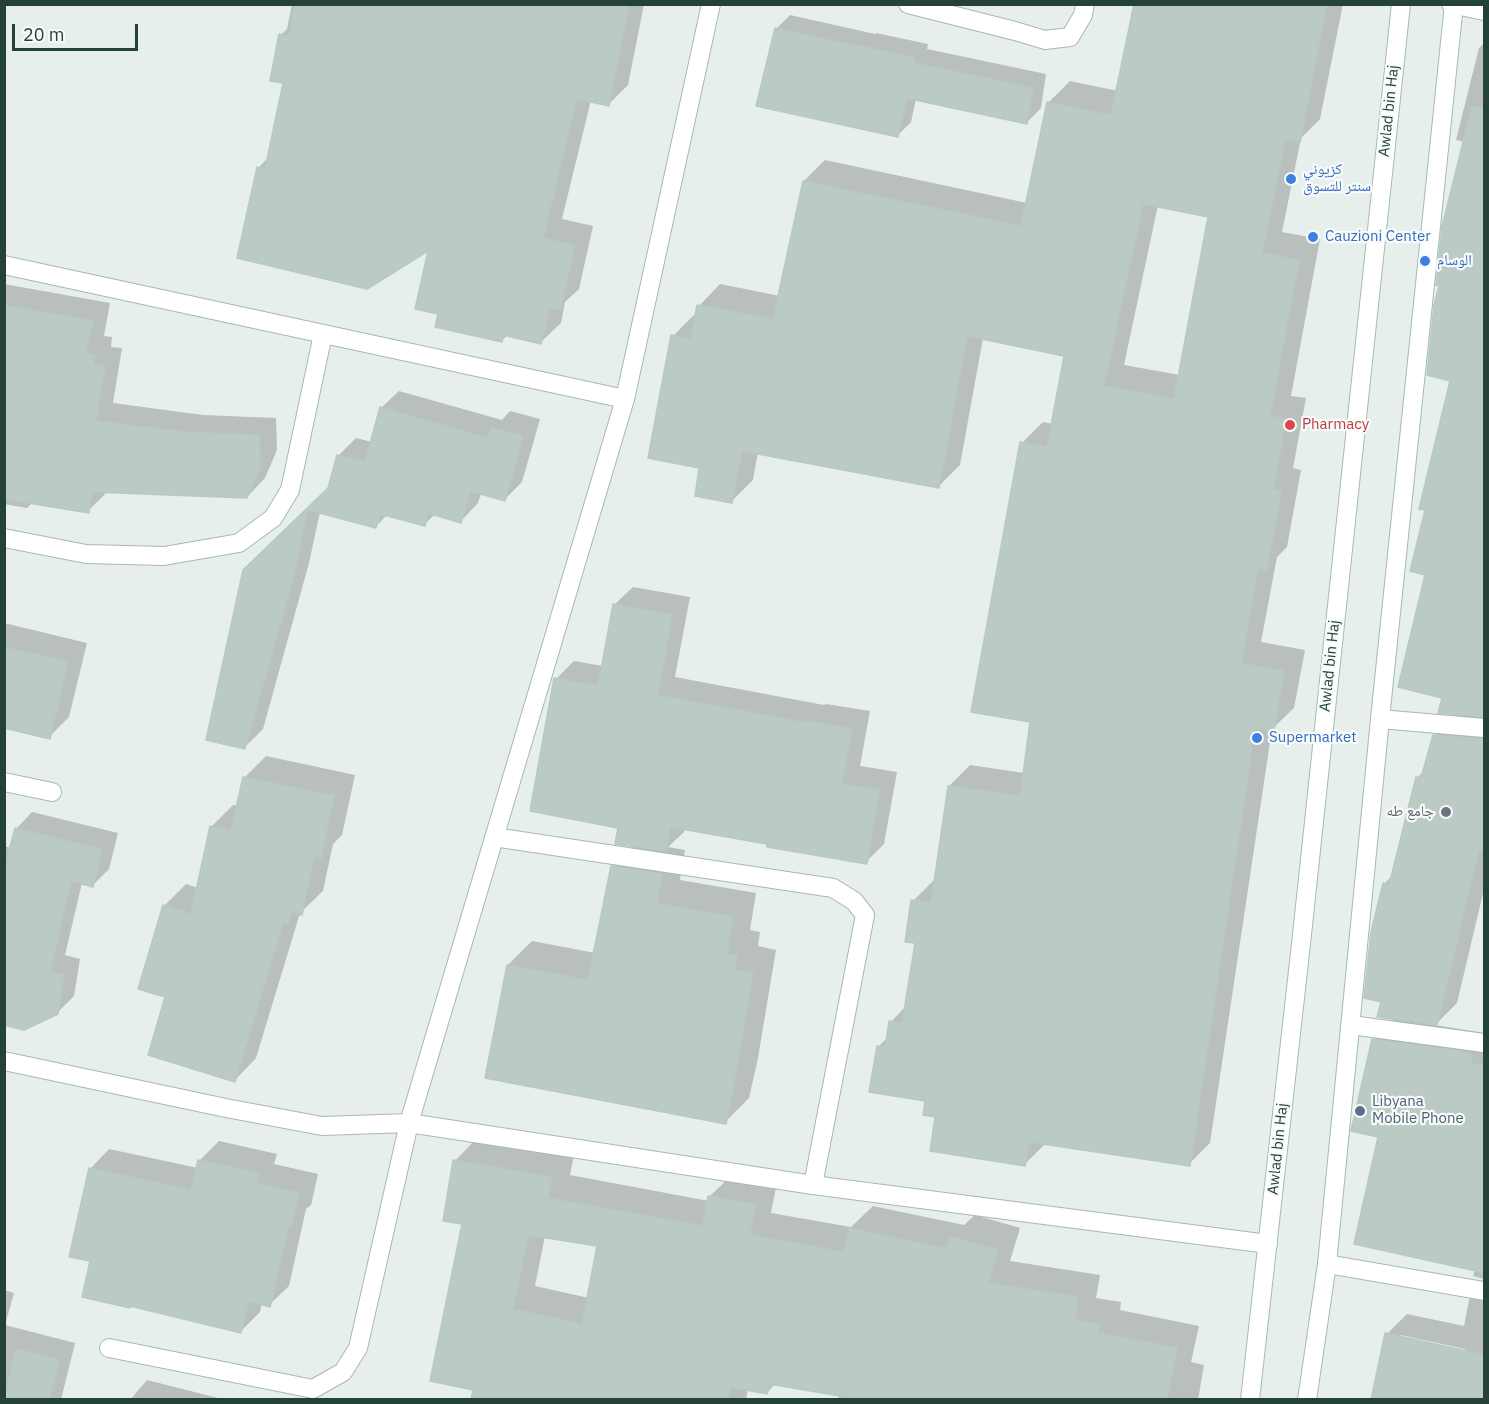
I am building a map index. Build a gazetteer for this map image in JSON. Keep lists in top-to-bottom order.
{
  "streets": {
    "street": ["Awlad bin Haj"]
  },
  "places": [
    "كزيوني سنتر للتسوق",
    "Cauzioni Center",
    "الوسام",
    "Pharmacy",
    "Supermarket",
    "جامع طه",
    "Libyana Mobile Phone"
  ],
  "scale_bar": "20 m"
}
